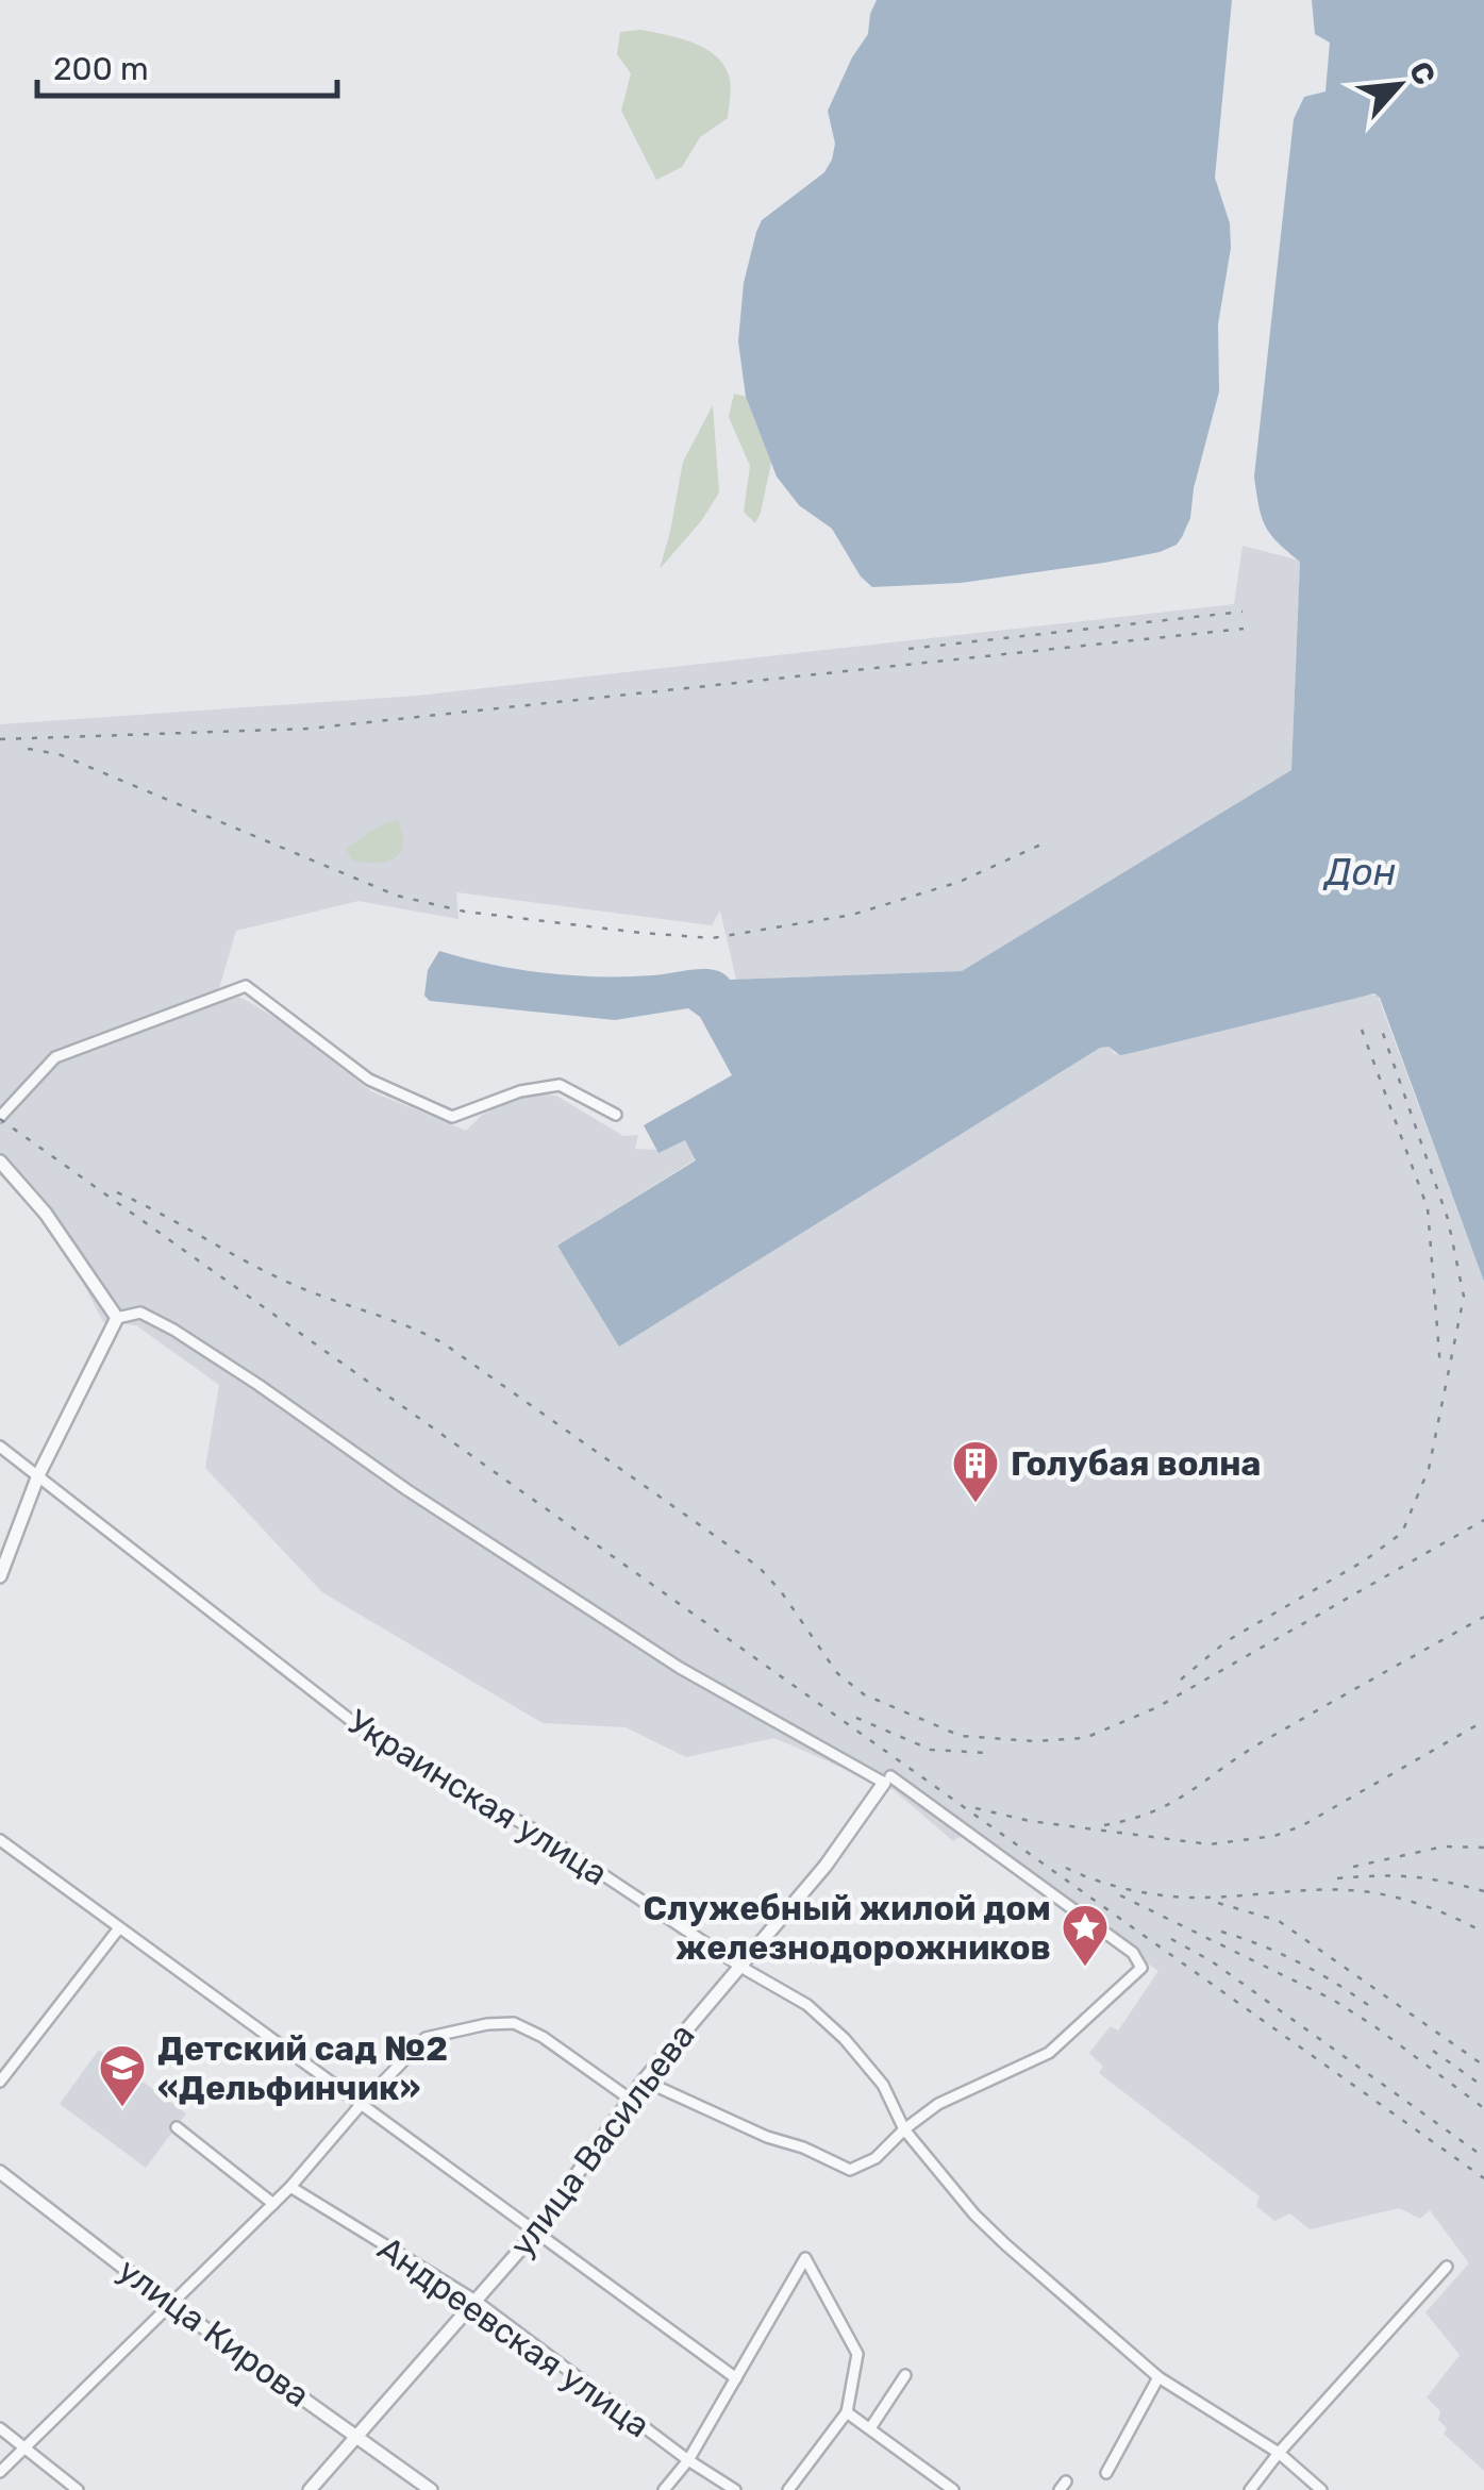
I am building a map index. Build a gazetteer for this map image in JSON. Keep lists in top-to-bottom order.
{
  "streets": {
    "street": [
      "Украинская улица",
      "улица Васильева",
      "улица Кирова",
      "Андреевская улица"
    ]
  },
  "crossings": [
    ["Украинская улица", "улица Васильева"],
    ["улица Васильева", "улица Кирова"],
    ["улица Васильева", "Андреевская улица"]
  ],
  "water": ["Дон"],
  "places": {
    "building": ["Голубая волна"],
    "place": ["Служебный жилой дом железнодорожников"],
    "school or university": ["Детский сад №2 «Дельфинчик»"]
  },
  "scale_bar": "200 m",
  "north": "top right"
}
